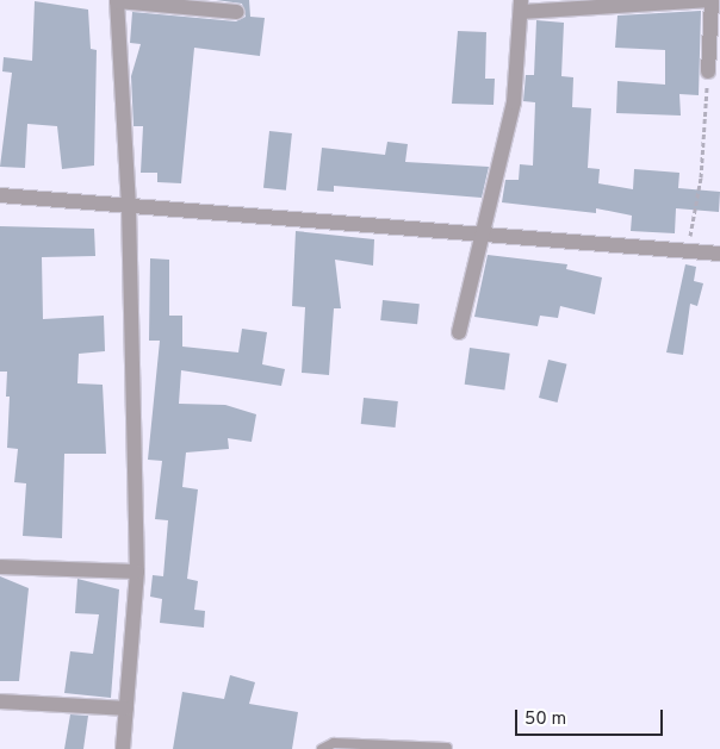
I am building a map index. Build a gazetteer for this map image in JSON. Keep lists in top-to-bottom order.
{
  "scale_bar": "50 m"
}
